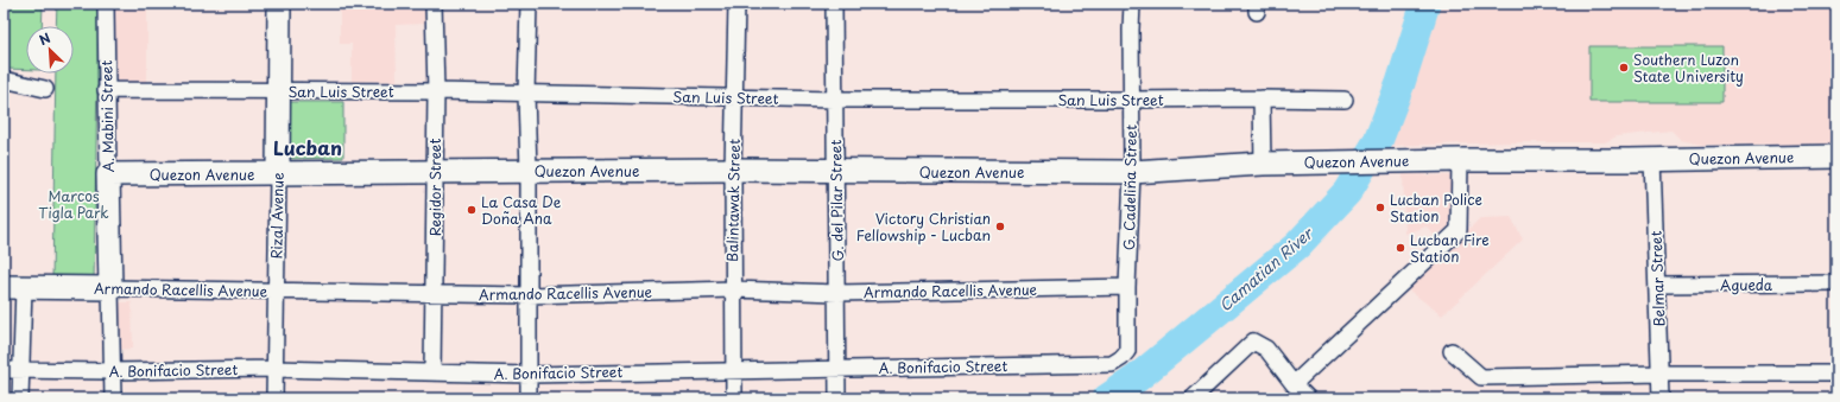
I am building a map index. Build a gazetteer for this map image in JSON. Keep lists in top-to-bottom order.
{
  "streets": {
    "main road": [
      "A. Mabini Street",
      "Quezon Avenue",
      "Rizal Avenue",
      "Armando Racellis Avenue"
    ],
    "street": [
      "San Luis Street",
      "Regidor Street",
      "G. Cadeliña Street",
      "Balintawak Street",
      "G. del Pilar Street",
      "Belmar Street",
      "Agueda",
      "A. Bonifacio Street"
    ]
  },
  "crossings": [
    ["San Luis Street", "A. Mabini Street"],
    ["San Luis Street", "Regidor Street"],
    ["San Luis Street", "G. Cadeliña Street"],
    ["San Luis Street", "Balintawak Street"],
    ["San Luis Street", "G. del Pilar Street"],
    ["San Luis Street", "Rizal Avenue"],
    ["A. Mabini Street", "Quezon Avenue"],
    ["A. Mabini Street", "Armando Racellis Avenue"],
    ["A. Mabini Street", "A. Bonifacio Street"],
    ["Quezon Avenue", "Regidor Street"],
    ["Quezon Avenue", "G. Cadeliña Street"],
    ["Quezon Avenue", "Balintawak Street"],
    ["Quezon Avenue", "G. del Pilar Street"],
    ["Quezon Avenue", "Rizal Avenue"],
    ["Quezon Avenue", "Belmar Street"],
    ["Regidor Street", "Armando Racellis Avenue"],
    ["Regidor Street", "A. Bonifacio Street"],
    ["G. Cadeliña Street", "Armando Racellis Avenue"],
    ["G. Cadeliña Street", "A. Bonifacio Street"],
    ["Balintawak Street", "Armando Racellis Avenue"],
    ["Balintawak Street", "A. Bonifacio Street"],
    ["G. del Pilar Street", "Armando Racellis Avenue"],
    ["G. del Pilar Street", "A. Bonifacio Street"],
    ["Rizal Avenue", "Armando Racellis Avenue"],
    ["Rizal Avenue", "A. Bonifacio Street"],
    ["Belmar Street", "Agueda"]
  ],
  "districts": ["Lucban"],
  "water": ["Camatian River"],
  "parks": ["Marcos Tigla Park"],
  "places": [
    "Southern Luzon State University",
    "Lucban Police Station",
    "La Casa De Doña Ana",
    "Victory Christian Fellowship - Lucban",
    "Lucban Fire Station"
  ],
  "north": "top left"
}
